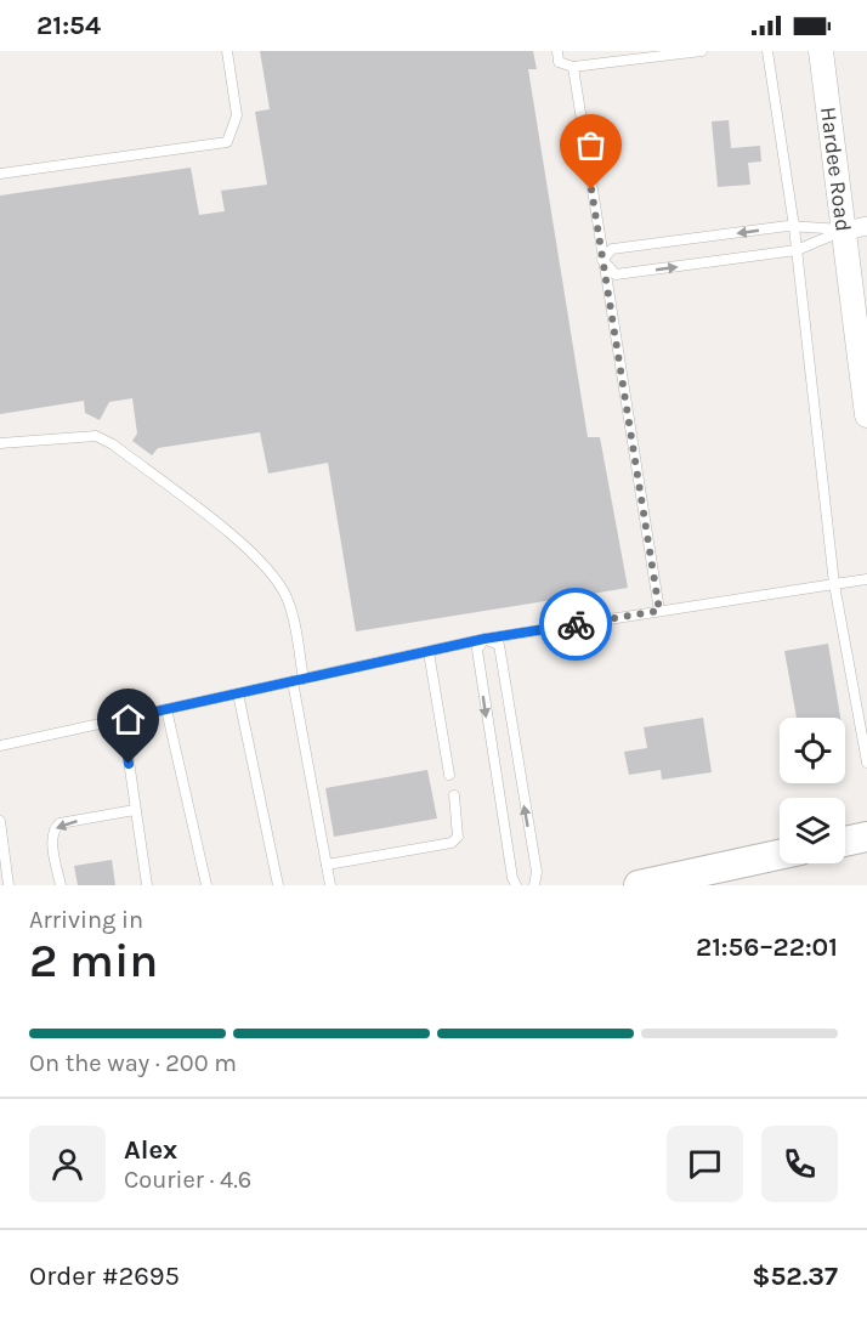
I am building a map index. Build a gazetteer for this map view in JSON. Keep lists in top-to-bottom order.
{
  "streets": {
    "street": ["Hardee Road"]
  },
  "page": {
    "status": "21:54",
    "heading": ["2 min", "Arriving in", "21:56–22:01"],
    "panel": [
      "Alex",
      "Courier · 4.6",
      "Order #2695",
      "$52.37"
    ],
    "bar": "On the way · 200 m"
  }
}
